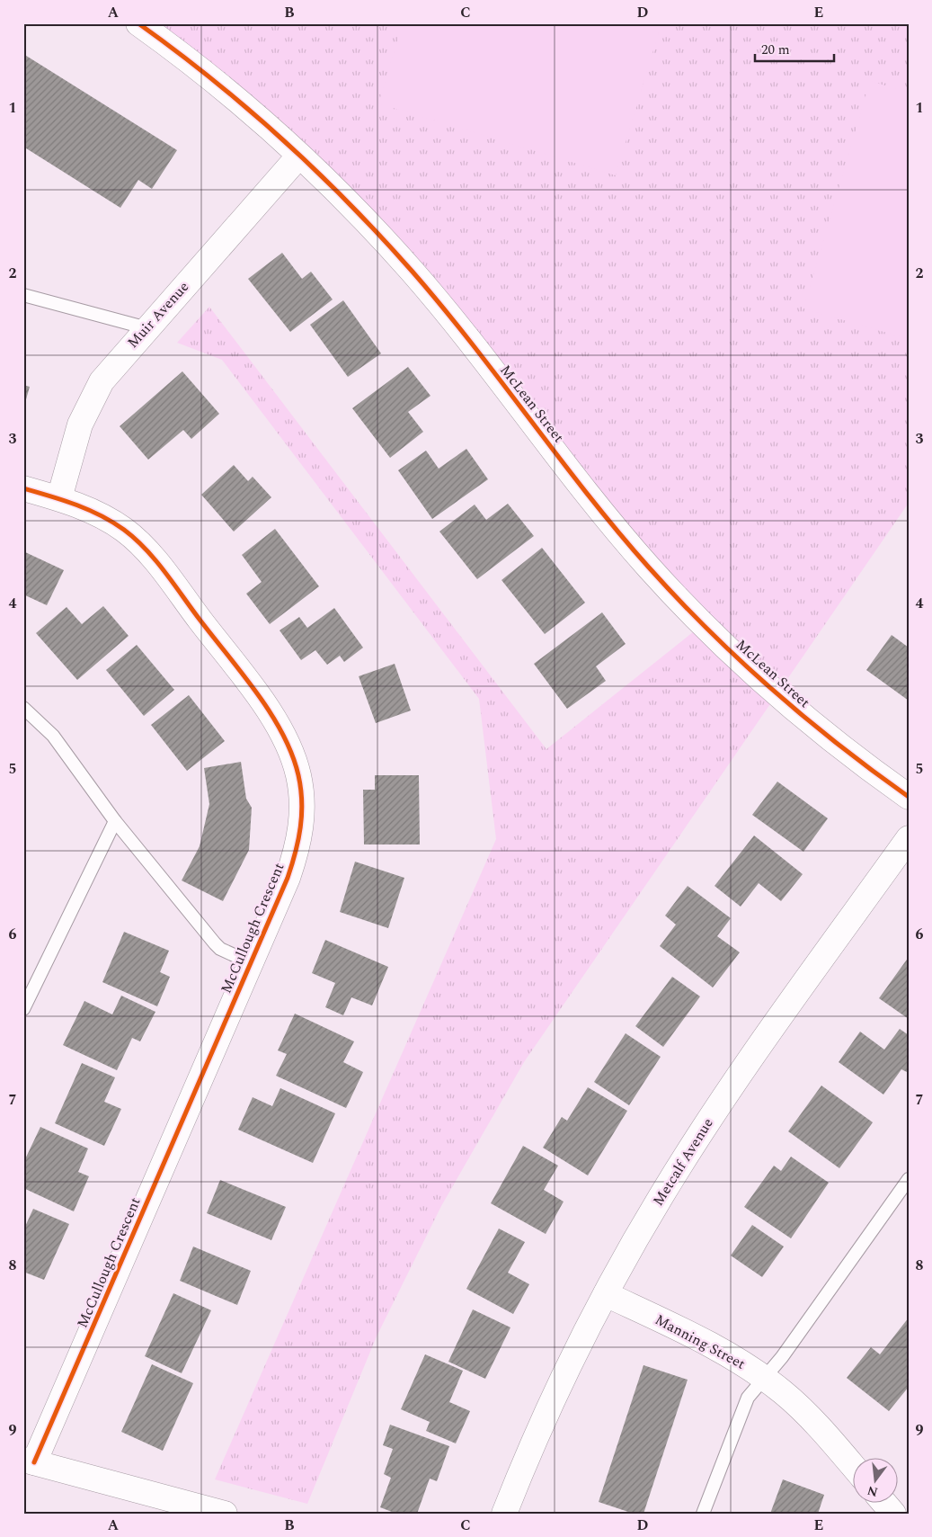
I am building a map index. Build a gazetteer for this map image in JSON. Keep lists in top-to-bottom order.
{
  "streets": {
    "street": [
      "Muir Avenue",
      "McLean Street",
      "McCullough Crescent",
      "Metcalf Avenue",
      "Manning Street"
    ]
  },
  "crossings": [
    ["Muir Avenue", "McLean Street"],
    ["Muir Avenue", "McCullough Crescent"],
    ["Metcalf Avenue", "Manning Street"]
  ],
  "scale_bar": "20 m",
  "north": "bottom",
  "grid": {
    "columns": [
      "A",
      "B",
      "C",
      "D",
      "E"
    ],
    "rows": [
      "1",
      "2",
      "3",
      "4",
      "5",
      "6",
      "7",
      "8",
      "9"
    ]
  }
}
